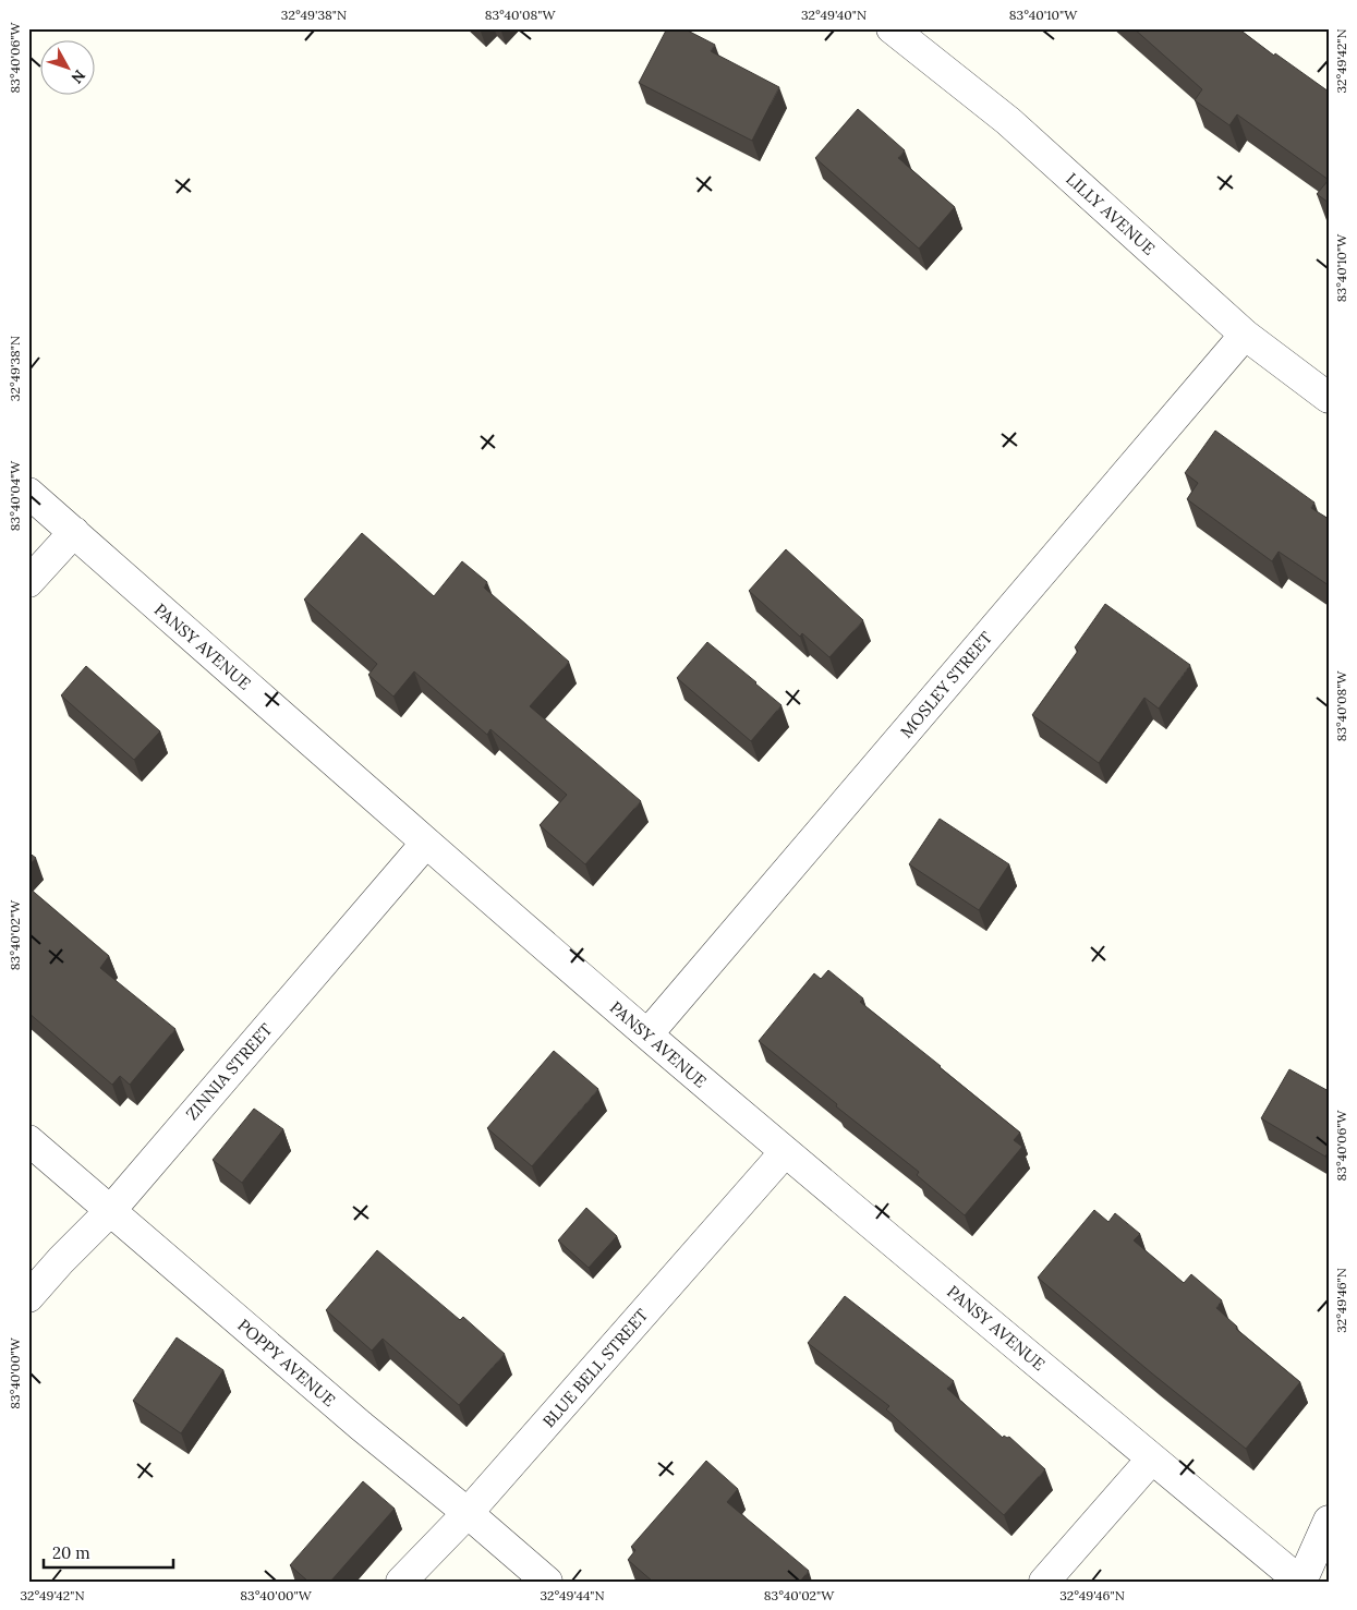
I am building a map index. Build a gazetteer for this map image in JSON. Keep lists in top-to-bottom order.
{
  "streets": {
    "street": [
      "LILLY AVENUE",
      "PANSY AVENUE",
      "MOSLEY STREET",
      "ZINNIA STREET",
      "POPPY AVENUE",
      "BLUE BELL STREET"
    ]
  },
  "crossings": [
    ["LILLY AVENUE", "MOSLEY STREET"],
    ["PANSY AVENUE", "MOSLEY STREET"],
    ["PANSY AVENUE", "ZINNIA STREET"],
    ["PANSY AVENUE", "BLUE BELL STREET"],
    ["ZINNIA STREET", "POPPY AVENUE"],
    ["POPPY AVENUE", "BLUE BELL STREET"]
  ],
  "scale_bar": "20 m",
  "north": "bottom right",
  "coordinates": [
    "32°49'38\"N",
    "83°40'08\"W",
    "32°49'40\"N",
    "83°40'10\"W",
    "83°40'06\"W",
    "32°49'42\"N",
    "83°40'04\"W",
    "83°40'02\"W",
    "32°49'46\"N",
    "83°40'00\"W",
    "32°49'44\"N"
  ]
}
